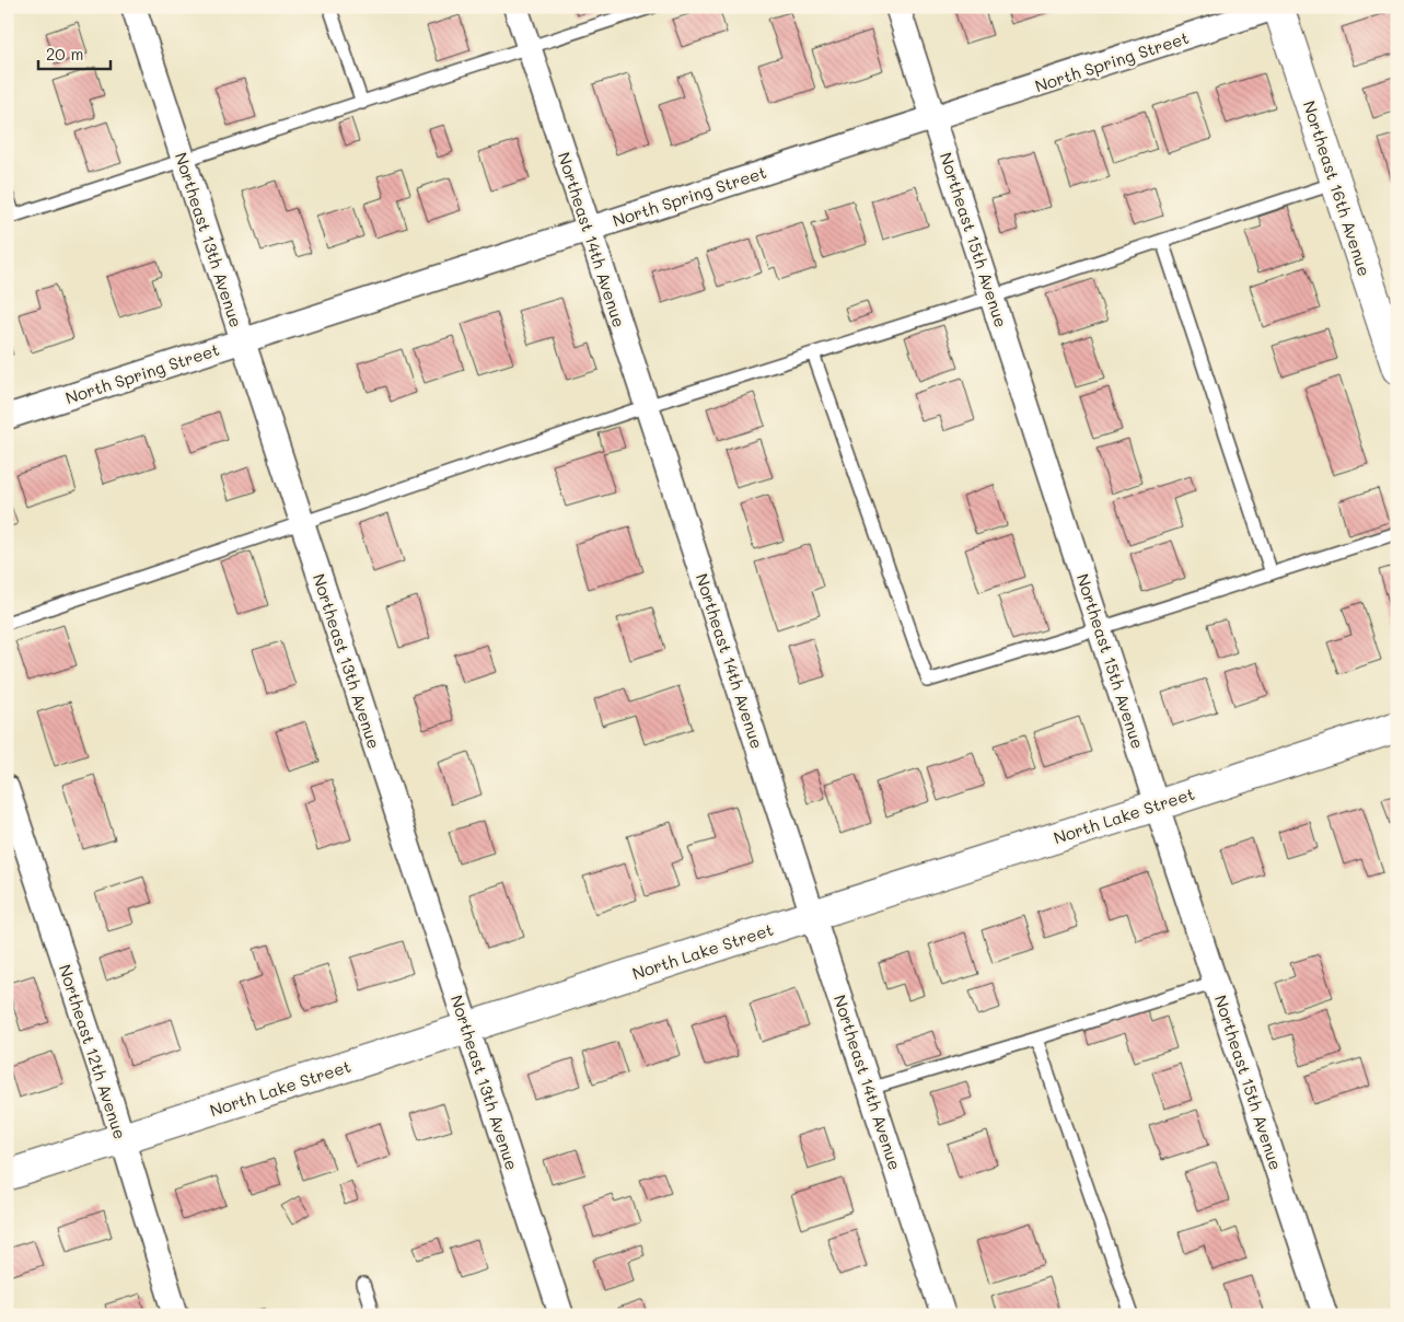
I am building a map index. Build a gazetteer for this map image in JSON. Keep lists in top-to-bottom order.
{
  "streets": {
    "street": [
      "North Spring Street",
      "Northeast 16th Avenue",
      "Northeast 13th Avenue",
      "Northeast 14th Avenue",
      "Northeast 15th Avenue",
      "North Lake Street",
      "Northeast 12th Avenue"
    ]
  },
  "crossings": [
    ["North Spring Street", "Northeast 16th Avenue"],
    ["North Spring Street", "Northeast 13th Avenue"],
    ["North Spring Street", "Northeast 14th Avenue"],
    ["North Spring Street", "Northeast 15th Avenue"],
    ["Northeast 13th Avenue", "North Lake Street"],
    ["Northeast 14th Avenue", "North Lake Street"],
    ["Northeast 15th Avenue", "North Lake Street"],
    ["North Lake Street", "Northeast 12th Avenue"]
  ],
  "scale_bar": "20 m"
}
